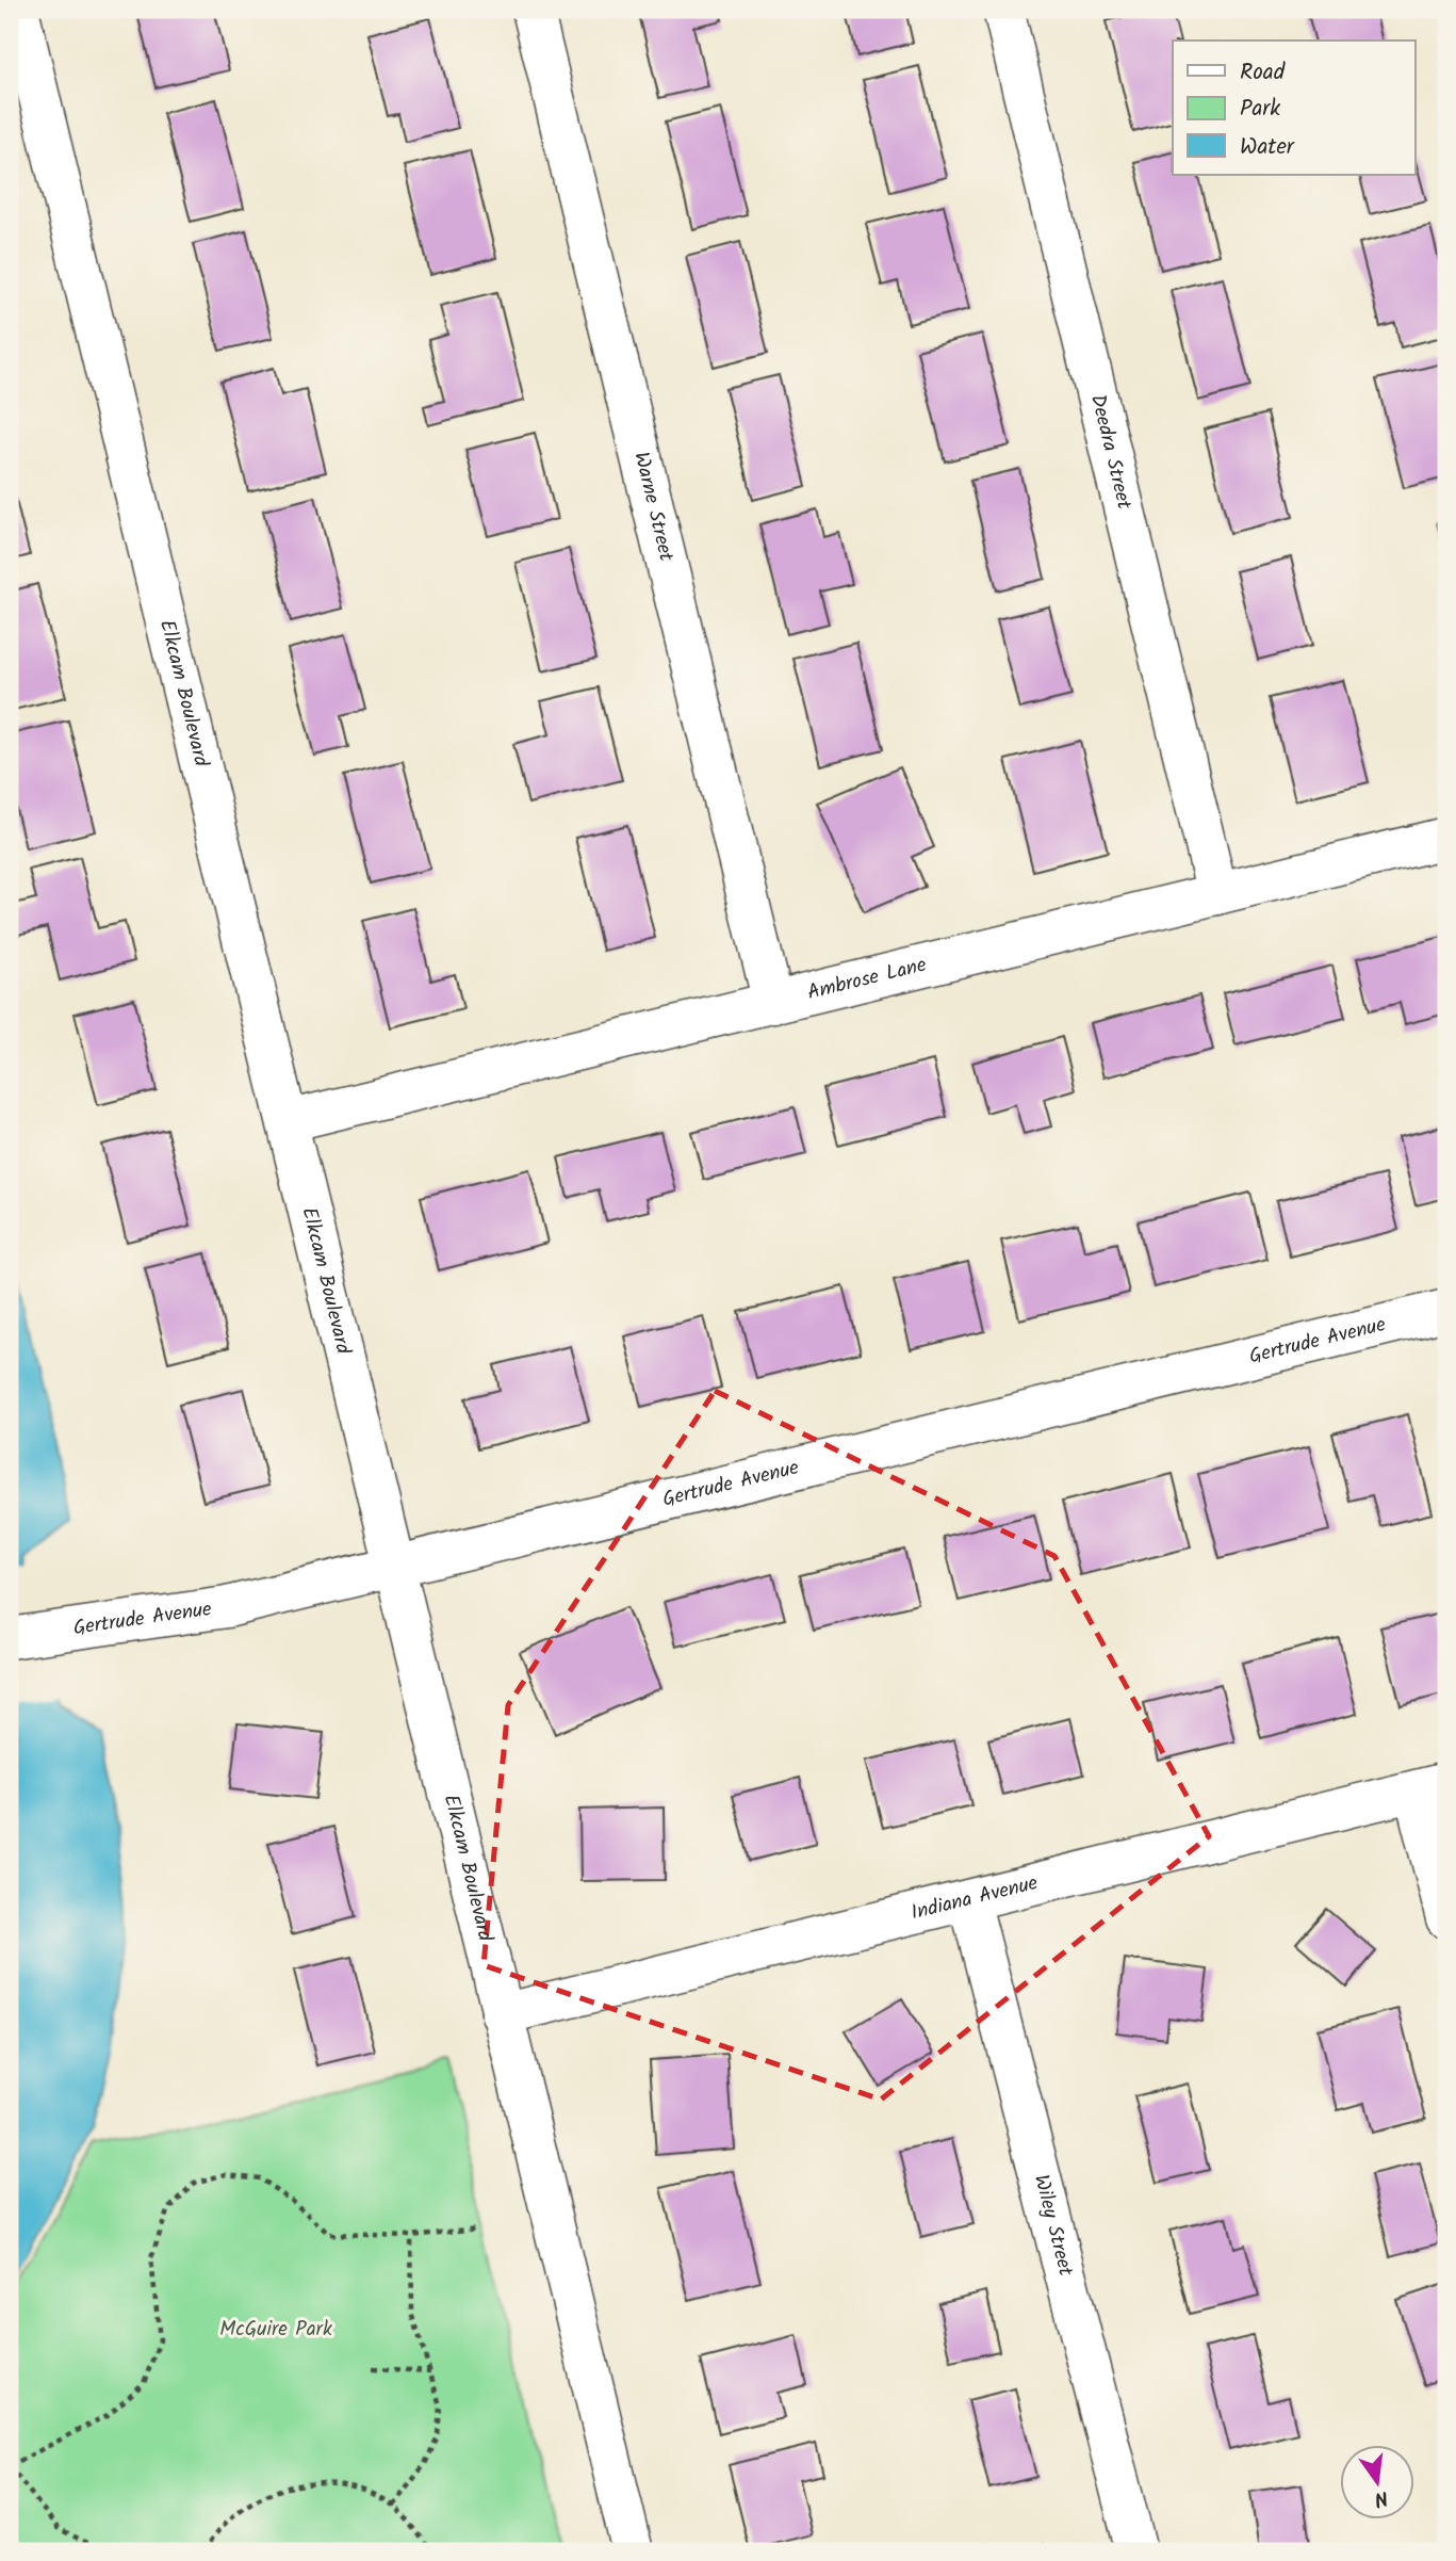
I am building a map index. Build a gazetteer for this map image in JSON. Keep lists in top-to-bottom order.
{
  "streets": {
    "street": [
      "Deedra Street",
      "Warne Street",
      "Elkcam Boulevard",
      "Ambrose Lane",
      "Gertrude Avenue",
      "Indiana Avenue",
      "Wiley Street"
    ]
  },
  "crossings": [
    ["Deedra Street", "Ambrose Lane"],
    ["Warne Street", "Ambrose Lane"],
    ["Elkcam Boulevard", "Ambrose Lane"],
    ["Elkcam Boulevard", "Gertrude Avenue"],
    ["Elkcam Boulevard", "Indiana Avenue"],
    ["Indiana Avenue", "Wiley Street"]
  ],
  "parks": ["McGuire Park"],
  "legend": ["Road", "Park", "Water"],
  "north": "bottom"
}
